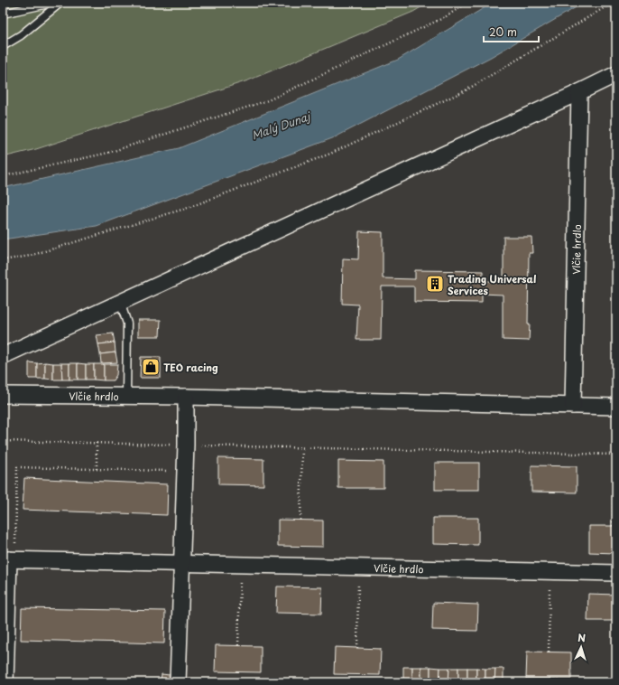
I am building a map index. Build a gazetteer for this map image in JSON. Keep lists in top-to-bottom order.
{
  "streets": {
    "street": ["Vlčie hrdlo"]
  },
  "water": ["Malý Dunaj"],
  "places": {
    "building": ["Trading Universal Services"],
    "shop": ["TEO racing"]
  },
  "scale_bar": "20 m",
  "north": "top"
}
